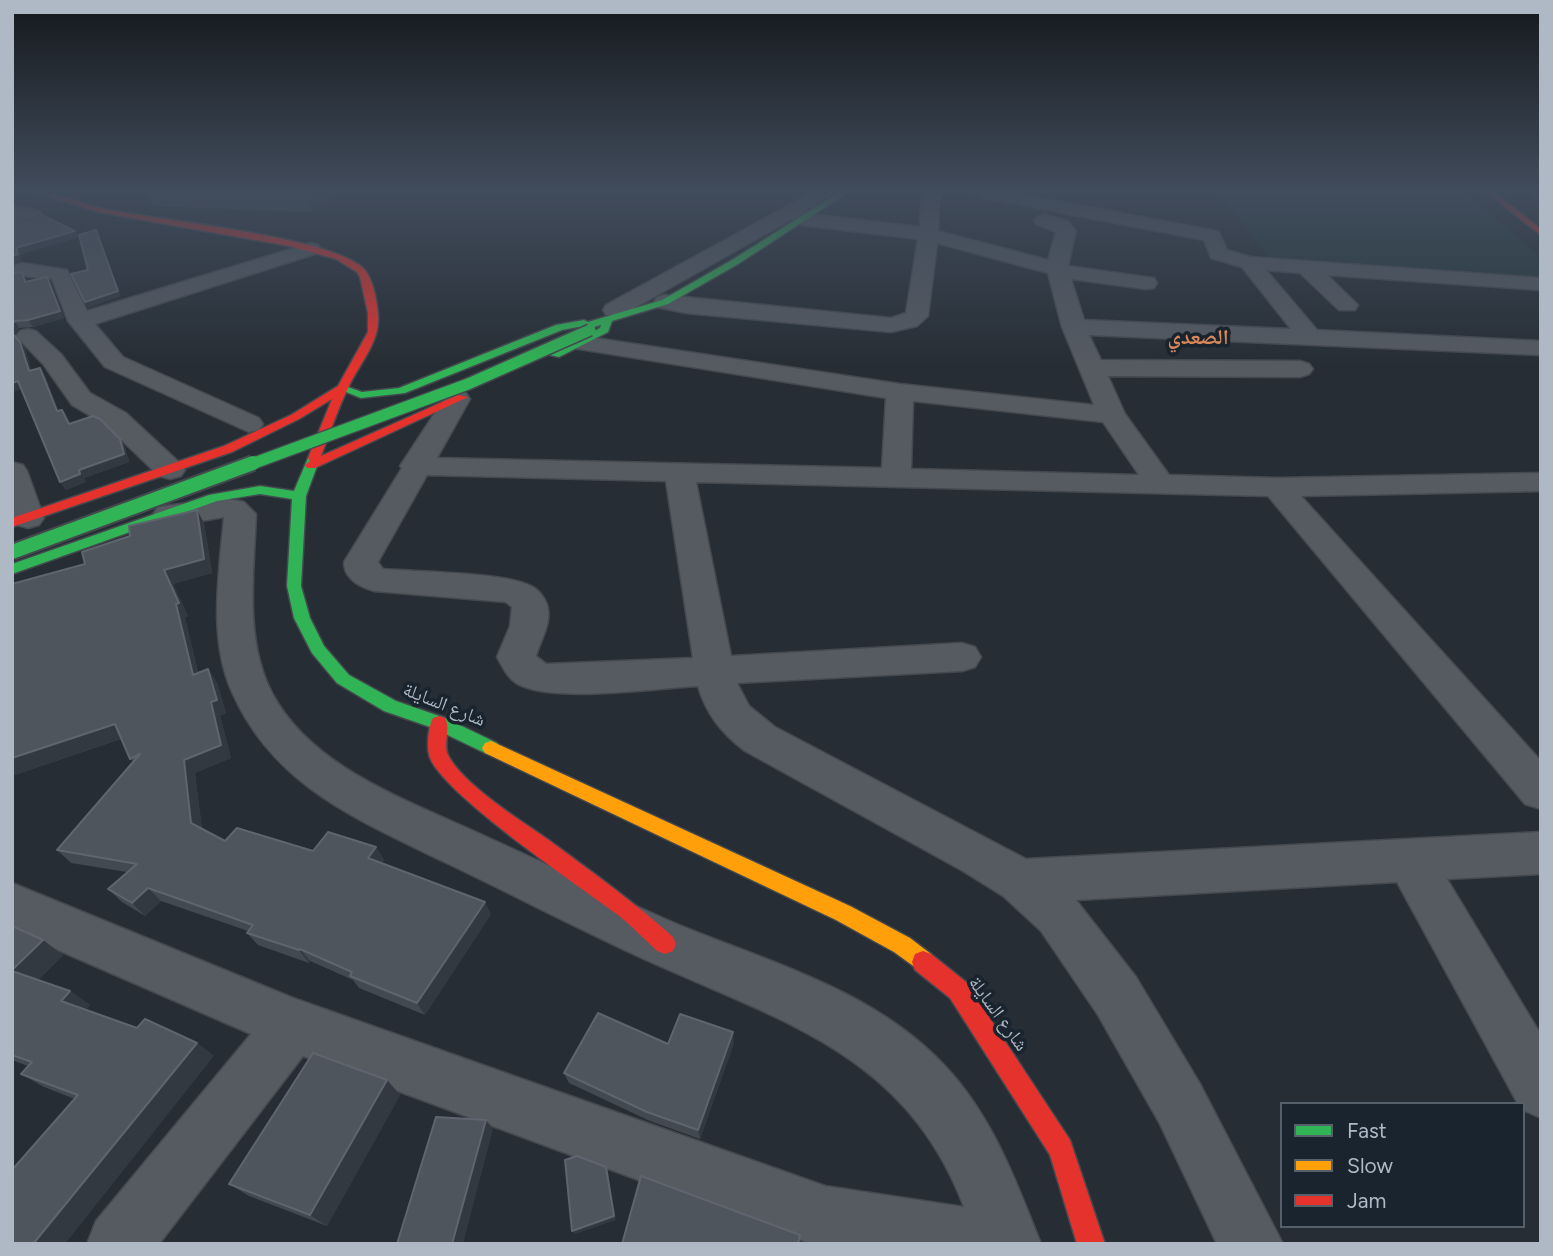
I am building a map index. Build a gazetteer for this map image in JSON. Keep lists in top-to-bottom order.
{
  "streets": {
    "main road": ["شارع السايلة"]
  },
  "districts": ["الصعدي"],
  "legend": ["Fast", "Slow", "Jam"]
}
